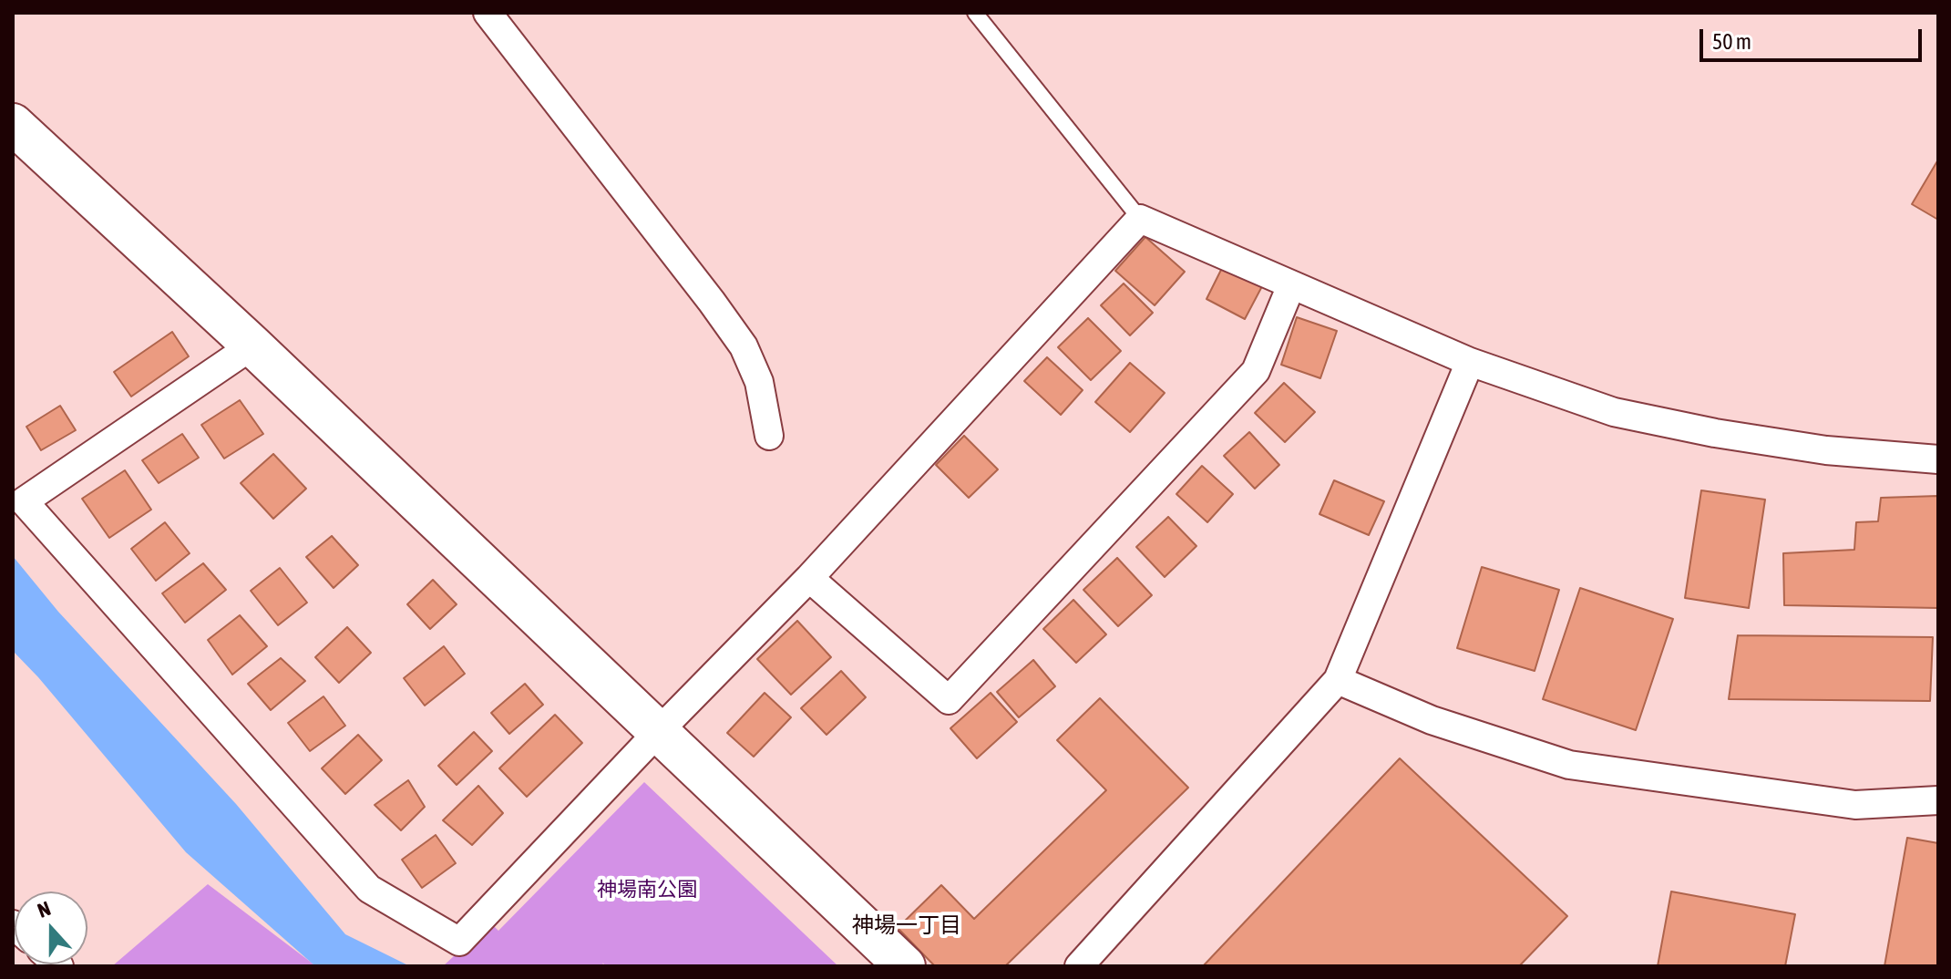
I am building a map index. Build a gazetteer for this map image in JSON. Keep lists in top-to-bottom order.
{
  "districts": ["神場一丁目"],
  "parks": ["神場南公園"],
  "scale_bar": "50 m",
  "north": "top"
}
